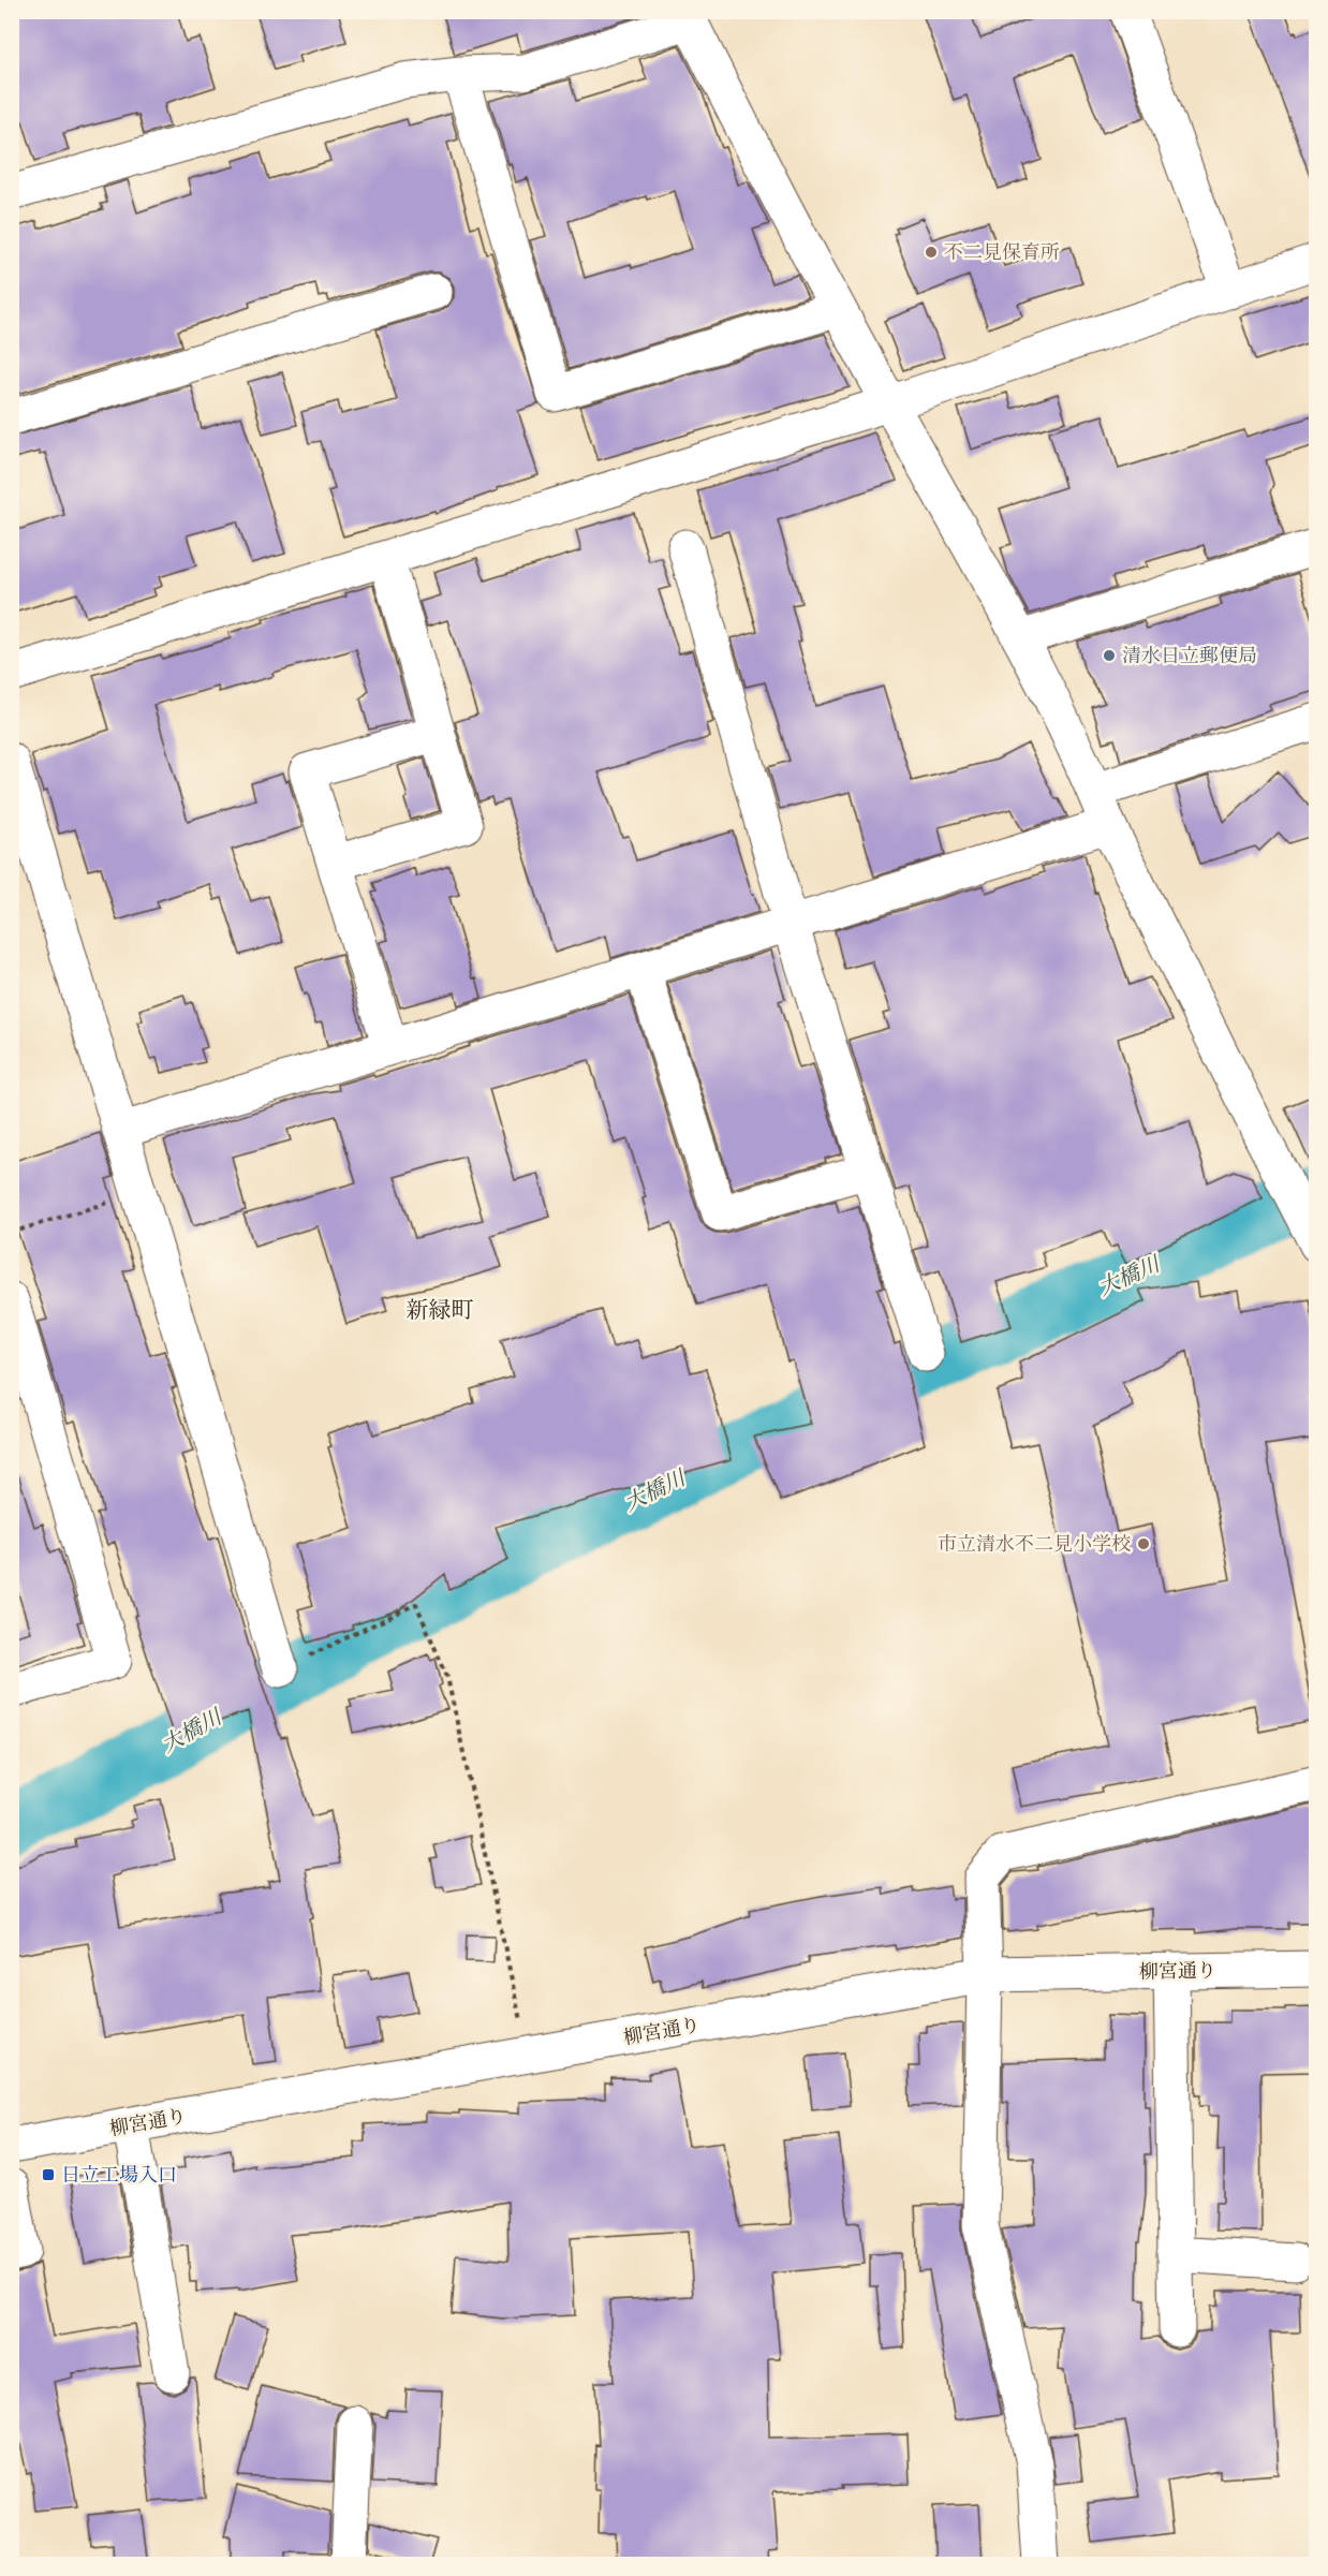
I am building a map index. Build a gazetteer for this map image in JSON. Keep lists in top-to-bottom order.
{
  "streets": {
    "street": ["柳宮通り"]
  },
  "districts": ["新緑町"],
  "water": ["大橋川"],
  "places": {
    "other": ["不二見保育所", "清水日立郵便局", "市立清水不二見小学校"],
    "transit": ["日立工場入口"]
  }
}
